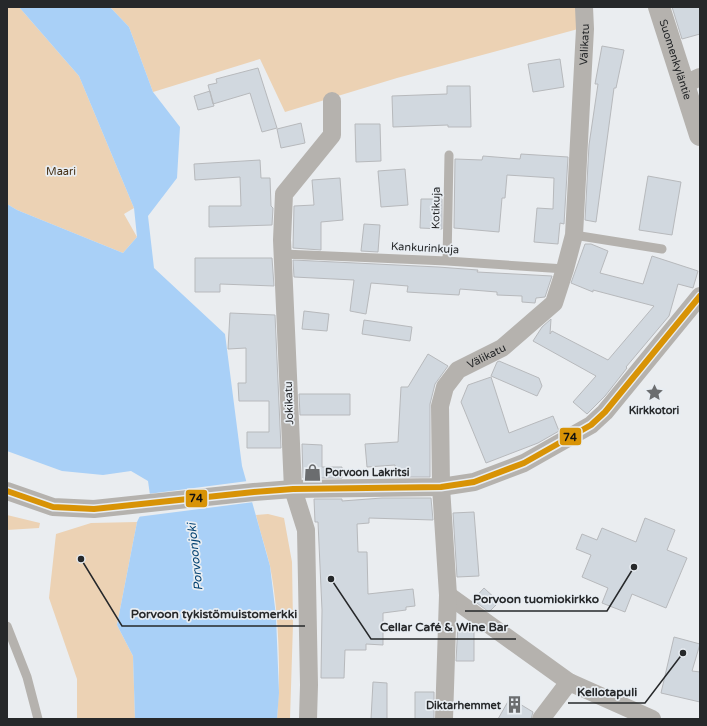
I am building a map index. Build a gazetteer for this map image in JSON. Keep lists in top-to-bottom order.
{
  "streets": {
    "street": ["Välikatu", "Suomenkyläntie", "Jokikatu"],
    "lane": ["Kotikuja", "Kankurinkuja"]
  },
  "crossings": [
    ["Välikatu", "Kankurinkuja"],
    ["Kotikuja", "Kankurinkuja"],
    ["Kankurinkuja", "Jokikatu"]
  ],
  "water": ["Porvoonjoki"],
  "parks": ["Maari"],
  "places": {
    "place": ["Kirkkotori"],
    "shop": ["Porvoon Lakritsi"],
    "other": [
      "Porvoon tykistömuistomerkki",
      "Porvoon tuomiokirkko",
      "Cellar Café & Wine Bar",
      "Kellotapuli"
    ],
    "building": ["Diktarhemmet"]
  },
  "lines": ["transit line 74"]
}
